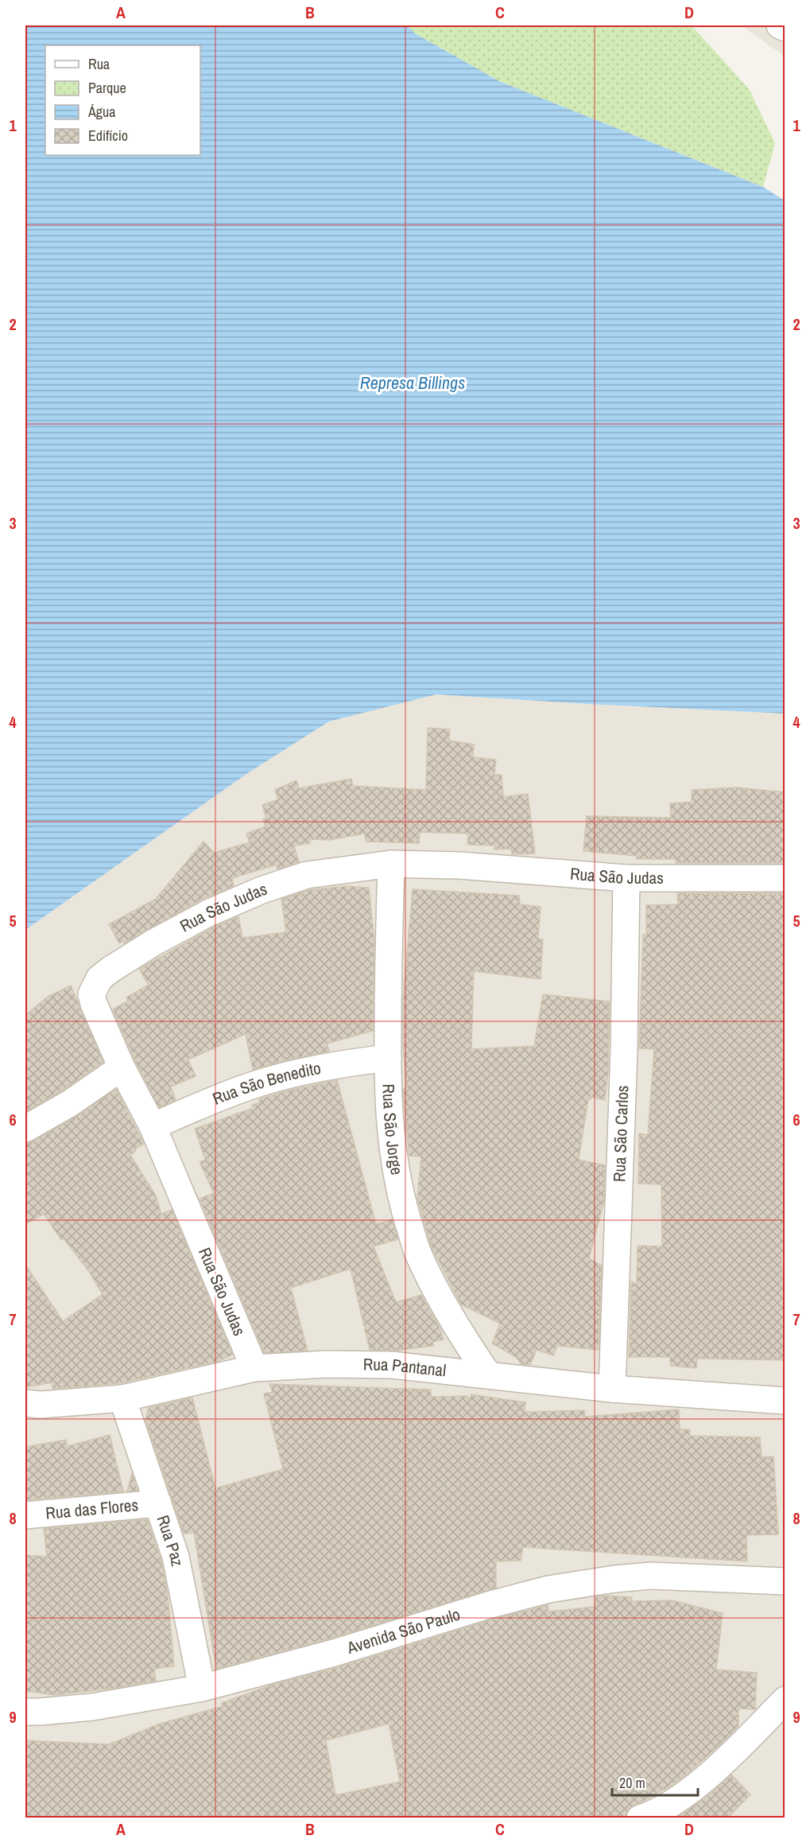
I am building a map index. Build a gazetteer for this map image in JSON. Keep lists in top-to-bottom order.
{
  "streets": {
    "street": [
      "Rua São Judas",
      "Rua São Benedito",
      "Rua São Jorge",
      "Rua São Carlos",
      "Rua Pantanal",
      "Rua das Flores",
      "Rua Paz",
      "Avenida São Paulo"
    ]
  },
  "crossings": [
    ["Rua São Judas", "Rua São Benedito"],
    ["Rua São Judas", "Rua São Jorge"],
    ["Rua São Judas", "Rua São Carlos"],
    ["Rua São Judas", "Rua Pantanal"],
    ["Rua São Benedito", "Rua São Jorge"],
    ["Rua São Jorge", "Rua Pantanal"],
    ["Rua São Carlos", "Rua Pantanal"],
    ["Rua Pantanal", "Rua Paz"],
    ["Rua das Flores", "Rua Paz"],
    ["Rua Paz", "Avenida São Paulo"]
  ],
  "water": ["Represa Billings"],
  "legend": [
    "Rua",
    "Parque",
    "Água",
    "Edifício"
  ],
  "scale_bar": "20 m",
  "grid": {
    "columns": [
      "A",
      "B",
      "C",
      "D"
    ],
    "rows": [
      "1",
      "2",
      "3",
      "4",
      "5",
      "6",
      "7",
      "8",
      "9"
    ]
  }
}
